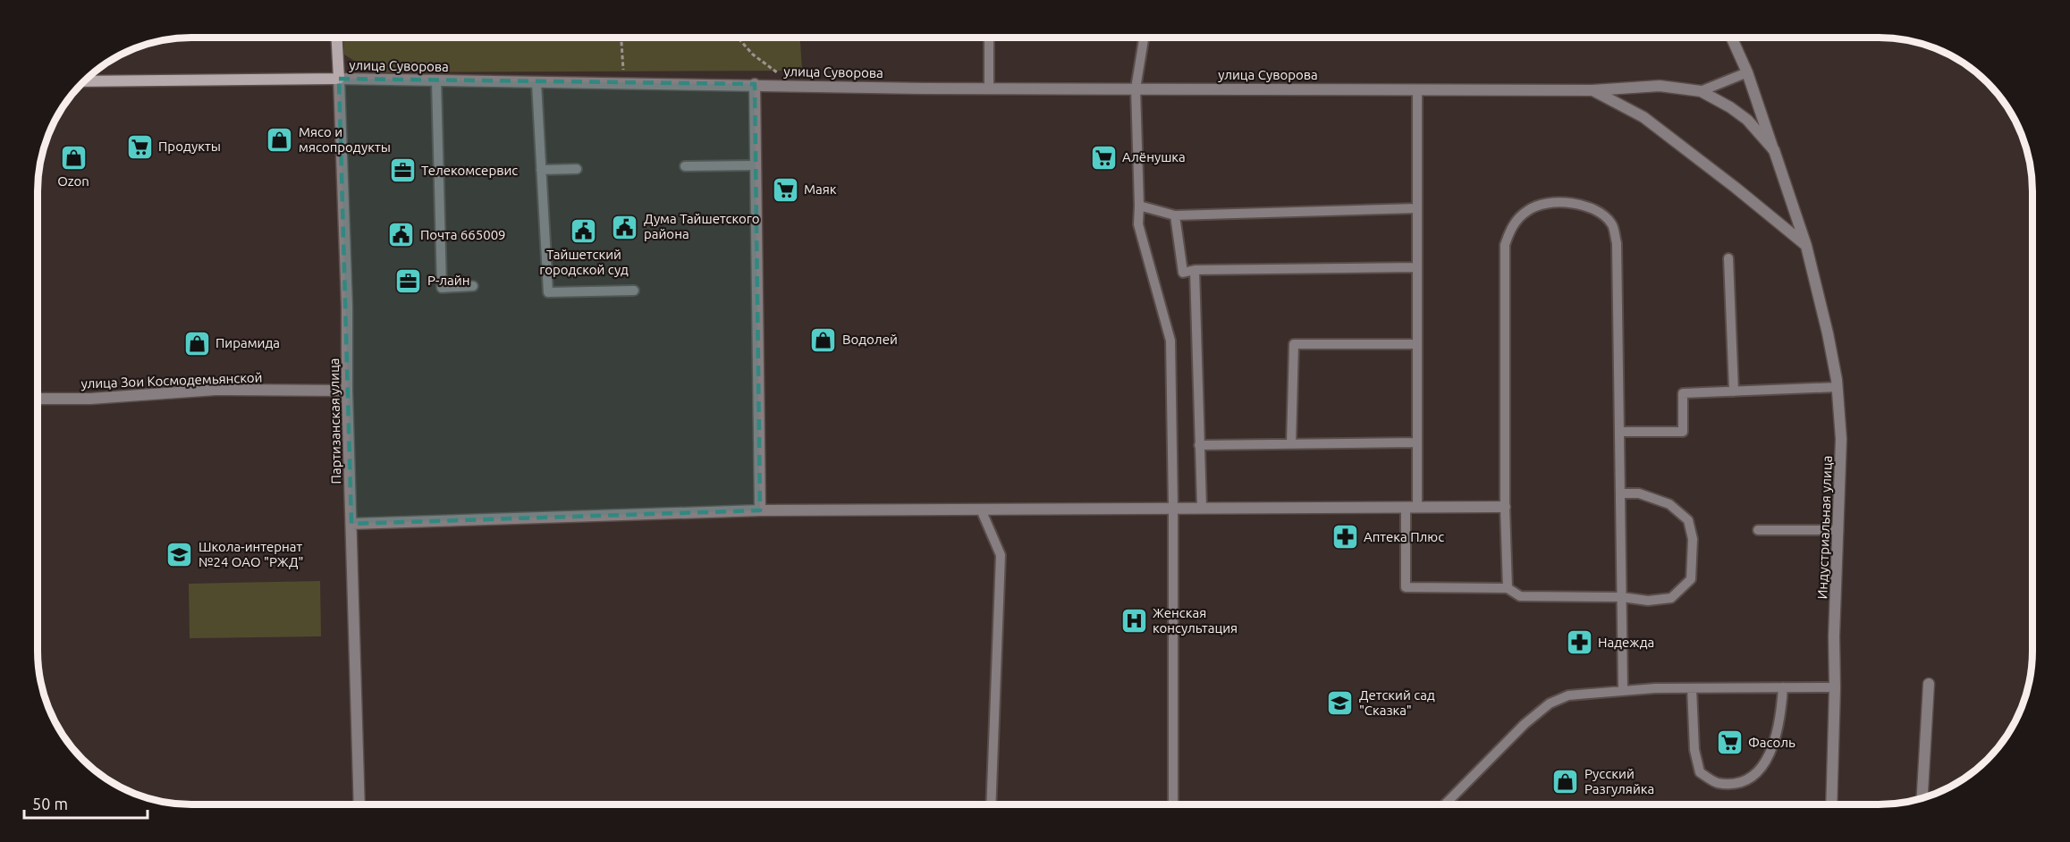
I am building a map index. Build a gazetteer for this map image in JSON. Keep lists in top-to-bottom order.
{
  "streets": {
    "main road": ["улица Суворова", "Партизанская улица"],
    "street": ["улица Зои Космодемьянской", "Индустриальная улица"]
  },
  "crossings": [
    ["улица Суворова", "Партизанская улица"],
    ["улица Зои Космодемьянской", "Партизанская улица"]
  ],
  "places": {
    "shop": [
      "Мясо и мясопродукты",
      "Ozon",
      "Водолей",
      "Пирамида",
      "Русский Разгуляйка"
    ],
    "supermarket": [
      "Продукты",
      "Алёнушка",
      "Маяк",
      "Фасоль"
    ],
    "office": ["Телекомсервис", "Р-лайн"],
    "public building": ["Дума Тайшетского района", "Тайшетский городской суд", "Почта 665009"],
    "pharmacy": ["Аптека Плюс", "Надежда"],
    "school or university": ["Школа-интернат №24 ОАО \"РЖД\"", "Детский сад \"Сказка\""],
    "hospital": ["Женская консультация"]
  },
  "scale_bar": "50 m"
}
